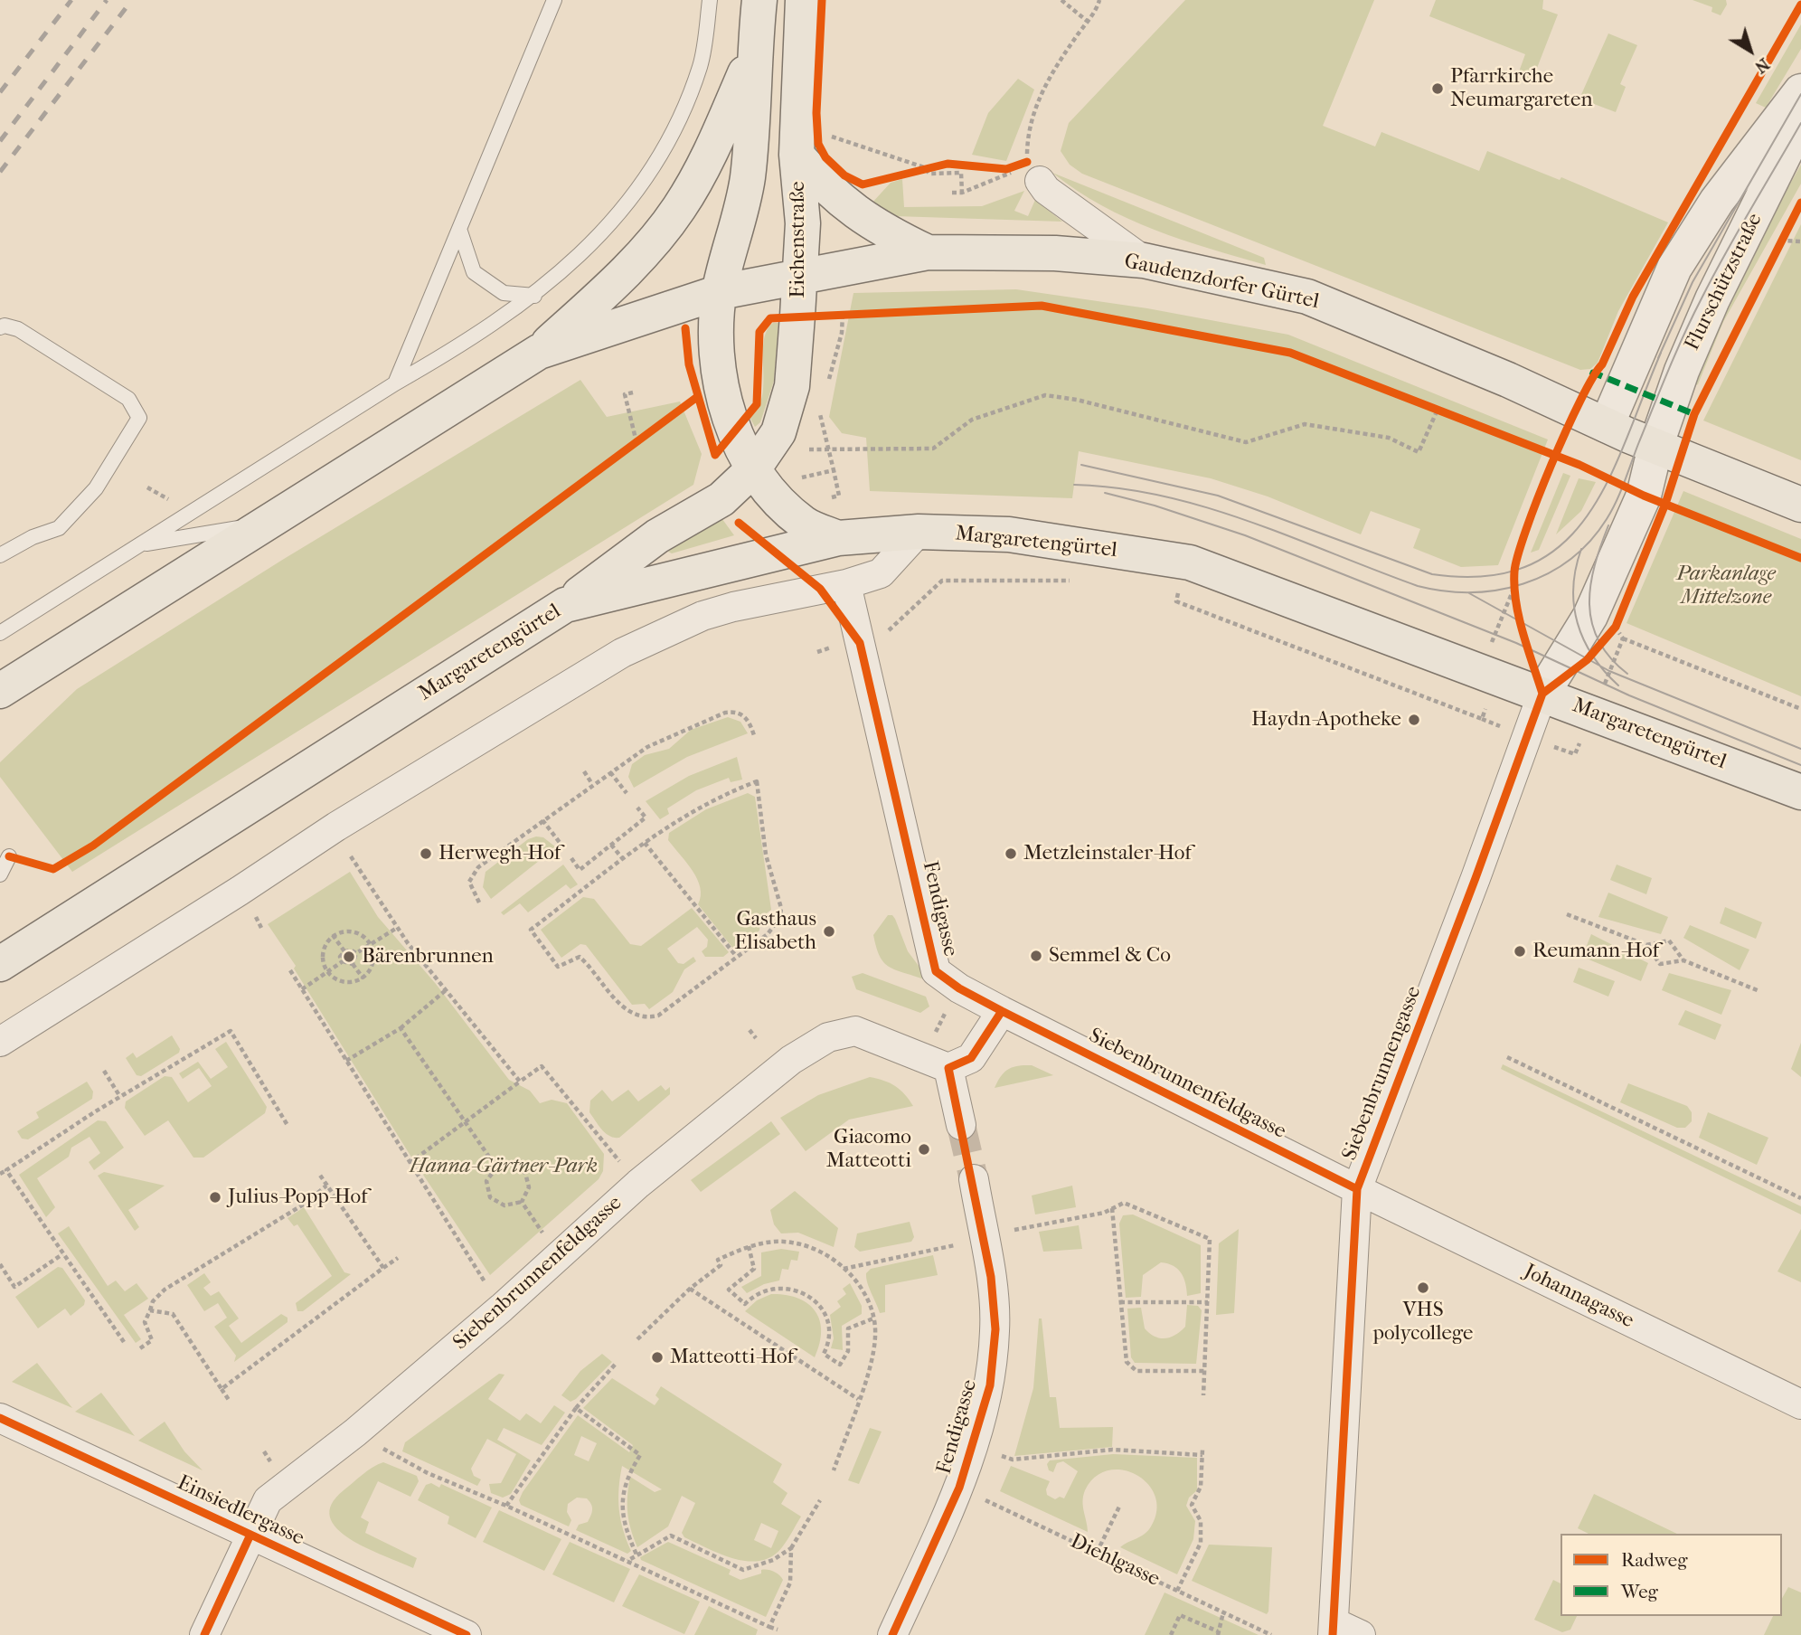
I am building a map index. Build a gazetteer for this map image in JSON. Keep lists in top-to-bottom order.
{
  "streets": {
    "main road": ["Eichenstraße", "Gaudenzdorfer Gürtel", "Margaretengürtel"],
    "street": [
      "Flurschützstraße",
      "Fendigasse",
      "Siebenbrunnengasse",
      "Siebenbrunnenfeldgasse",
      "Johannagasse",
      "Einsiedlergasse"
    ],
    "path": ["Diehlgasse"]
  },
  "crossings": [
    ["Eichenstraße", "Gaudenzdorfer Gürtel"],
    ["Eichenstraße", "Margaretengürtel"],
    ["Gaudenzdorfer Gürtel", "Flurschützstraße"],
    ["Flurschützstraße", "Margaretengürtel"],
    ["Flurschützstraße", "Siebenbrunnengasse"],
    ["Margaretengürtel", "Siebenbrunnengasse"],
    ["Fendigasse", "Siebenbrunnenfeldgasse"],
    ["Fendigasse", "Diehlgasse"],
    ["Siebenbrunnengasse", "Siebenbrunnenfeldgasse"],
    ["Siebenbrunnengasse", "Johannagasse"],
    ["Siebenbrunnenfeldgasse", "Johannagasse"],
    ["Siebenbrunnenfeldgasse", "Einsiedlergasse"]
  ],
  "parks": ["Parkanlage Mittelzone", "Hanna-Gärtner-Park"],
  "places": [
    "Pfarrkirche Neumargareten",
    "Haydn-Apotheke",
    "Herwegh-Hof",
    "Metzleinstaler-Hof",
    "Gasthaus Elisabeth",
    "Reumann-Hof",
    "Semmel & Co",
    "Bärenbrunnen",
    "Giacomo Matteotti",
    "Julius-Popp-Hof",
    "VHS polycollege",
    "Matteotti-Hof"
  ],
  "legend": ["Radweg", "Weg"],
  "north": "bottom right"
}
